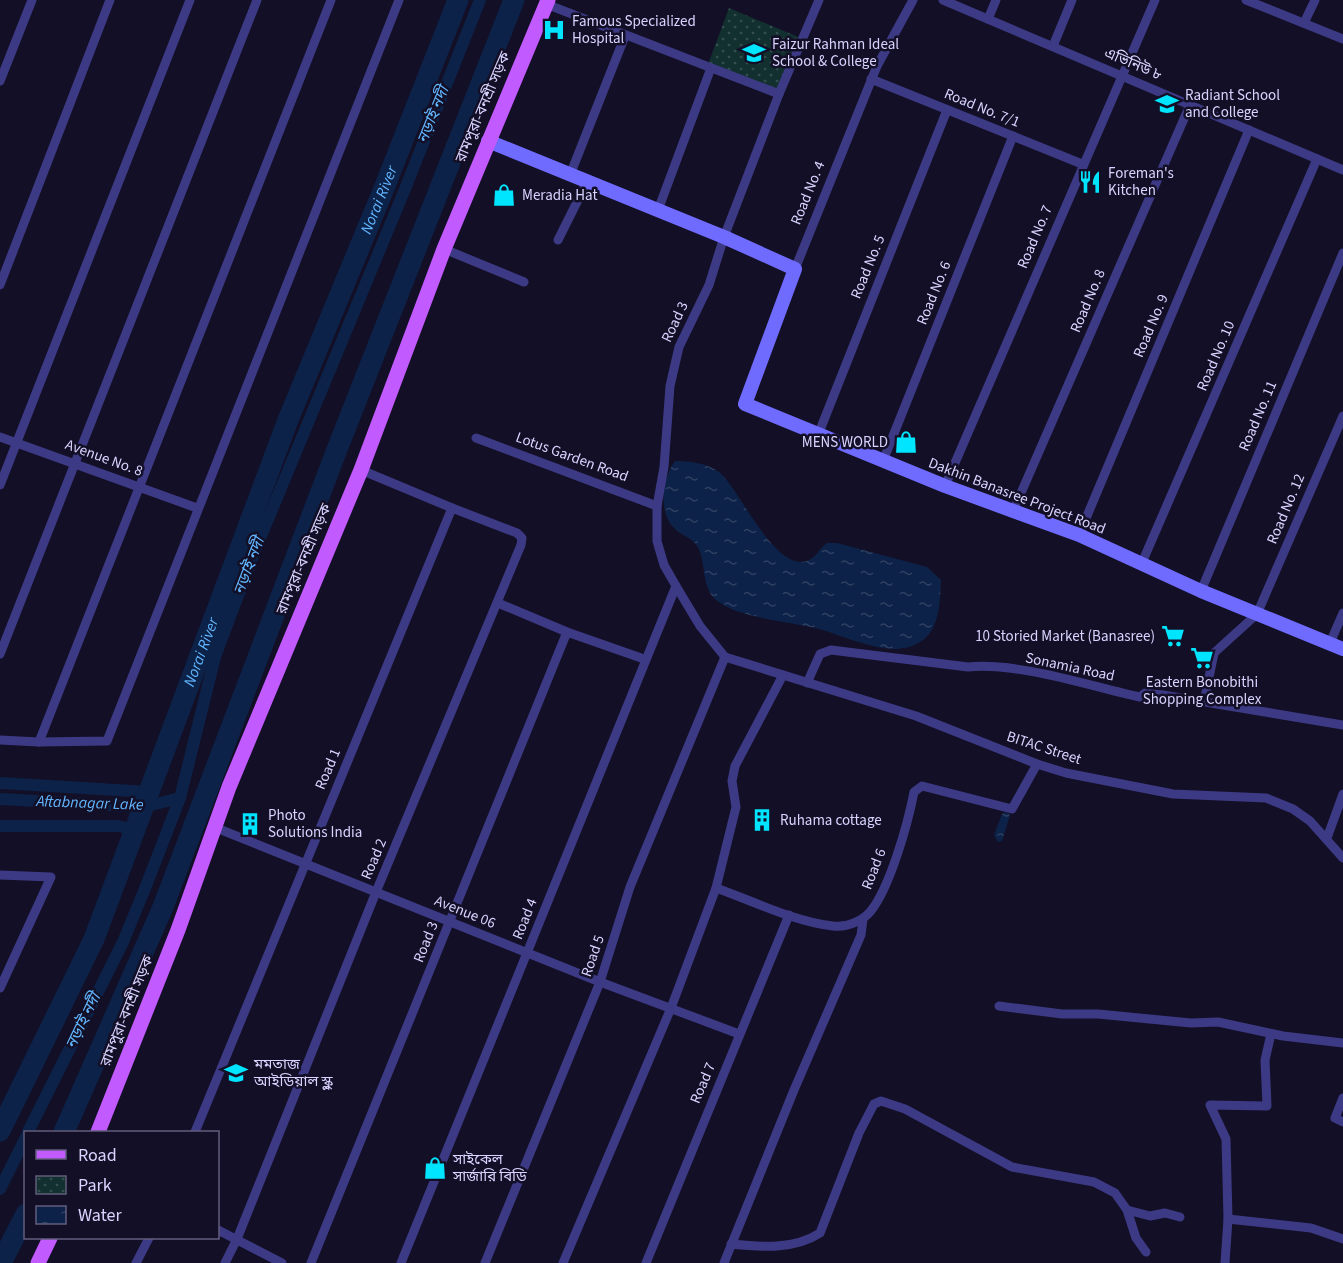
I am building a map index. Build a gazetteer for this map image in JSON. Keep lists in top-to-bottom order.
{
  "streets": {
    "main road": ["রামপুরা-বনশ্রী সড়ক"],
    "street": [
      "এভিনিউ ৮",
      "Road No. 7/1",
      "Road No. 4",
      "Road No. 7",
      "Road No. 5",
      "Road No. 6",
      "Road No. 8",
      "Road 3",
      "Road No. 9",
      "Road No. 10",
      "Road No. 11",
      "Lotus Garden Road",
      "Avenue No. 8",
      "Dakhin Banasree Project Road",
      "Road No. 12",
      "Sonamia Road",
      "BITAC Street",
      "Road 1",
      "Road 2",
      "Road 6",
      "Avenue 06",
      "Road 4",
      "Road 5",
      "Road 7"
    ]
  },
  "crossings": [
    ["এভিনিউ ৮", "Road No. 7"],
    ["এভিনিউ ৮", "Road No. 8"],
    ["এভিনিউ ৮", "Road No. 9"],
    ["এভিনিউ ৮", "Road No. 10"],
    ["রামপুরা-বনশ্রী সড়ক", "Avenue 06"],
    ["Road No. 7/1", "Road No. 4"],
    ["Road No. 7/1", "Road No. 7"],
    ["Road No. 7/1", "Road No. 5"],
    ["Road No. 7/1", "Road No. 6"],
    ["Road No. 4", "Dakhin Banasree Project Road"],
    ["Road No. 7", "Dakhin Banasree Project Road"],
    ["Road No. 5", "Dakhin Banasree Project Road"],
    ["Road No. 6", "Dakhin Banasree Project Road"],
    ["Road No. 8", "Dakhin Banasree Project Road"],
    ["Road 3", "Lotus Garden Road"],
    ["Road 3", "BITAC Street"],
    ["Road 3", "Avenue 06"],
    ["Road 3", "Road 4"],
    ["Road 3", "Road 5"],
    ["Road No. 9", "Dakhin Banasree Project Road"],
    ["Road No. 10", "Dakhin Banasree Project Road"],
    ["Road No. 11", "Dakhin Banasree Project Road"],
    ["Dakhin Banasree Project Road", "Road No. 12"],
    ["Sonamia Road", "BITAC Street"],
    ["BITAC Street", "Road 6"],
    ["BITAC Street", "Road 5"],
    ["Road 1", "Road 2"],
    ["Road 1", "Avenue 06"],
    ["Road 2", "Avenue 06"],
    ["Avenue 06", "Road 4"],
    ["Avenue 06", "Road 5"],
    ["Avenue 06", "Road 7"]
  ],
  "water": ["নড়াই নদী", "Norai River", "Aftabnagar Lake"],
  "places": {
    "hospital": ["Famous Specialized Hospital"],
    "school or university": ["Faizur Rahman Ideal School & College", "Radiant School and College", "মমতাজ আইডিয়াল স্কুল"],
    "restaurant": ["Foreman's Kitchen"],
    "shop": ["Meradia Hat", "MENS WORLD", "সাইকেল সার্জারি বিডি"],
    "supermarket": ["10 Storied Market (Banasree)", "Eastern Bonobithi Shopping Complex"],
    "building": ["Ruhama cottage", "Photo Solutions India"]
  },
  "legend": ["Road", "Park", "Water"]
}
